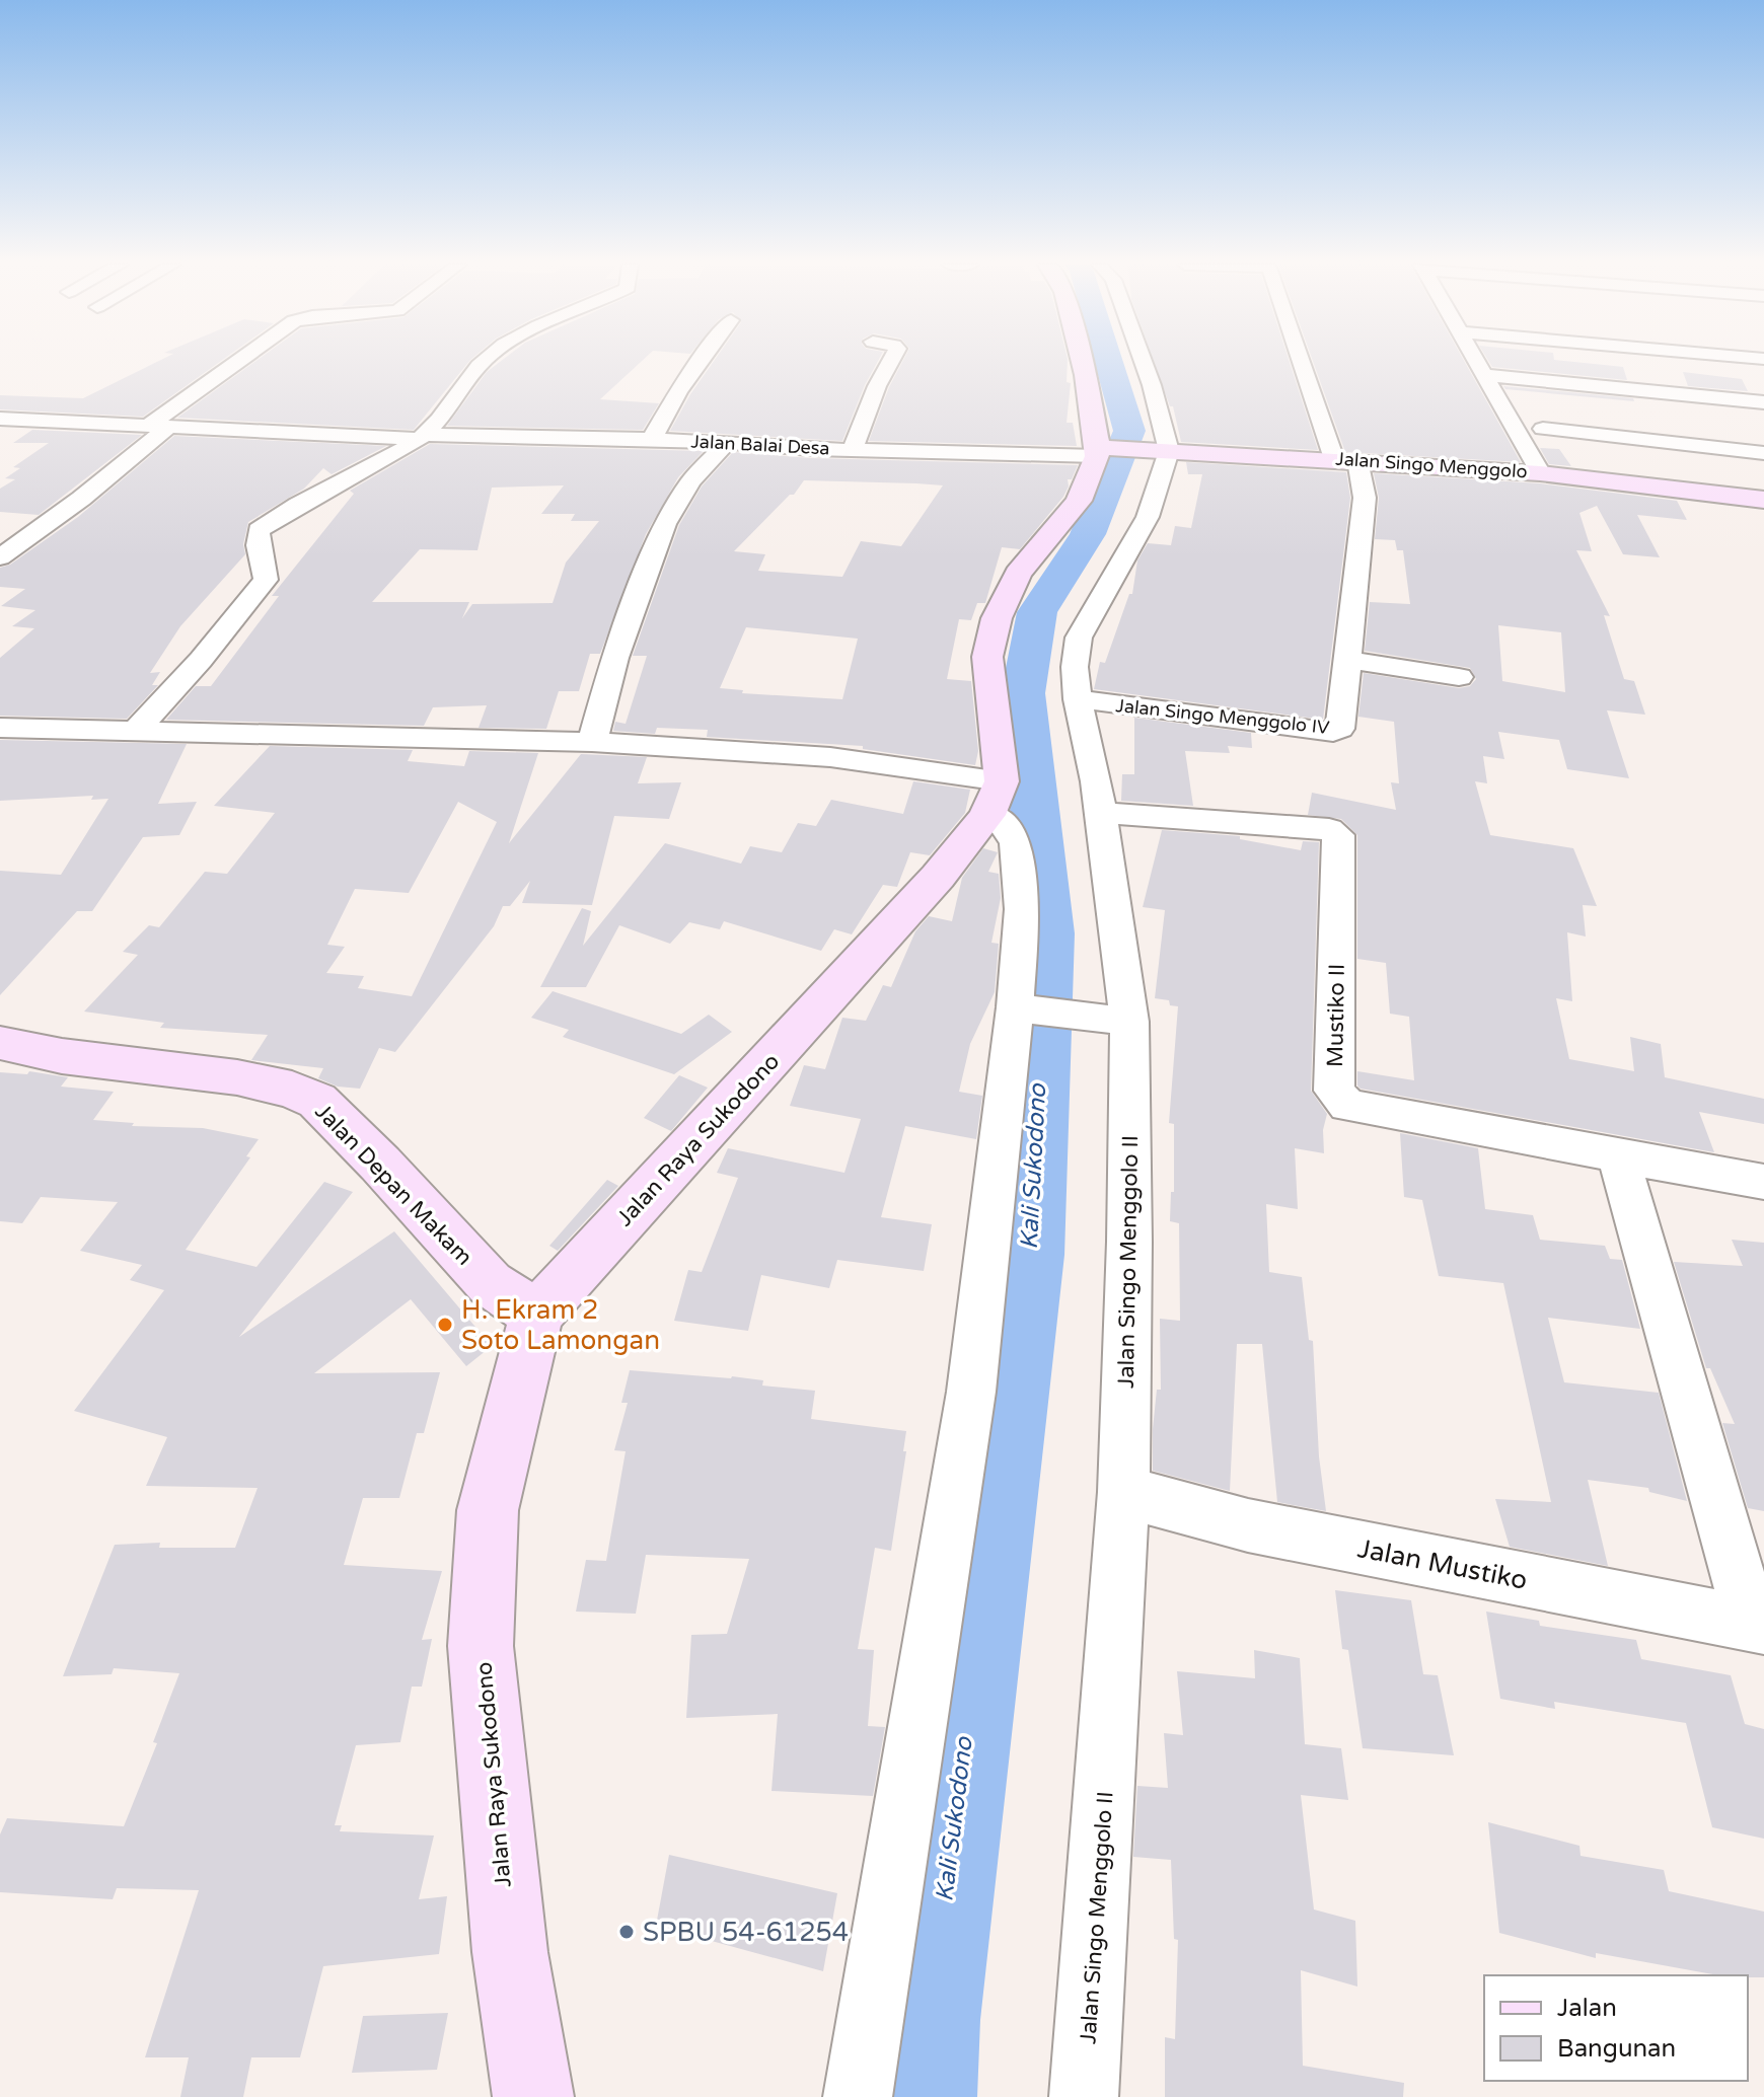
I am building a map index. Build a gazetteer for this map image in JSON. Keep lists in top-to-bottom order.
{
  "streets": {
    "main road": ["Jalan Singo Menggolo", "Jalan Raya Sukodono", "Jalan Depan Makam"],
    "street": [
      "Jalan Balai Desa",
      "Jalan Singo Menggolo IV",
      "Mustiko II",
      "Jalan Singo Menggolo II",
      "Jalan Mustiko"
    ]
  },
  "crossings": [
    ["Jalan Balai Desa", "Jalan Singo Menggolo"],
    ["Jalan Singo Menggolo", "Jalan Singo Menggolo IV"],
    ["Jalan Singo Menggolo", "Jalan Singo Menggolo II"],
    ["Jalan Singo Menggolo IV", "Jalan Singo Menggolo II"],
    ["Mustiko II", "Jalan Singo Menggolo II"],
    ["Jalan Raya Sukodono", "Jalan Depan Makam"],
    ["Jalan Singo Menggolo II", "Jalan Mustiko"]
  ],
  "water": ["Kali Sukodono"],
  "places": ["H. Ekram 2 Soto Lamongan", "SPBU 54-61254"],
  "legend": ["Jalan", "Bangunan"]
}
